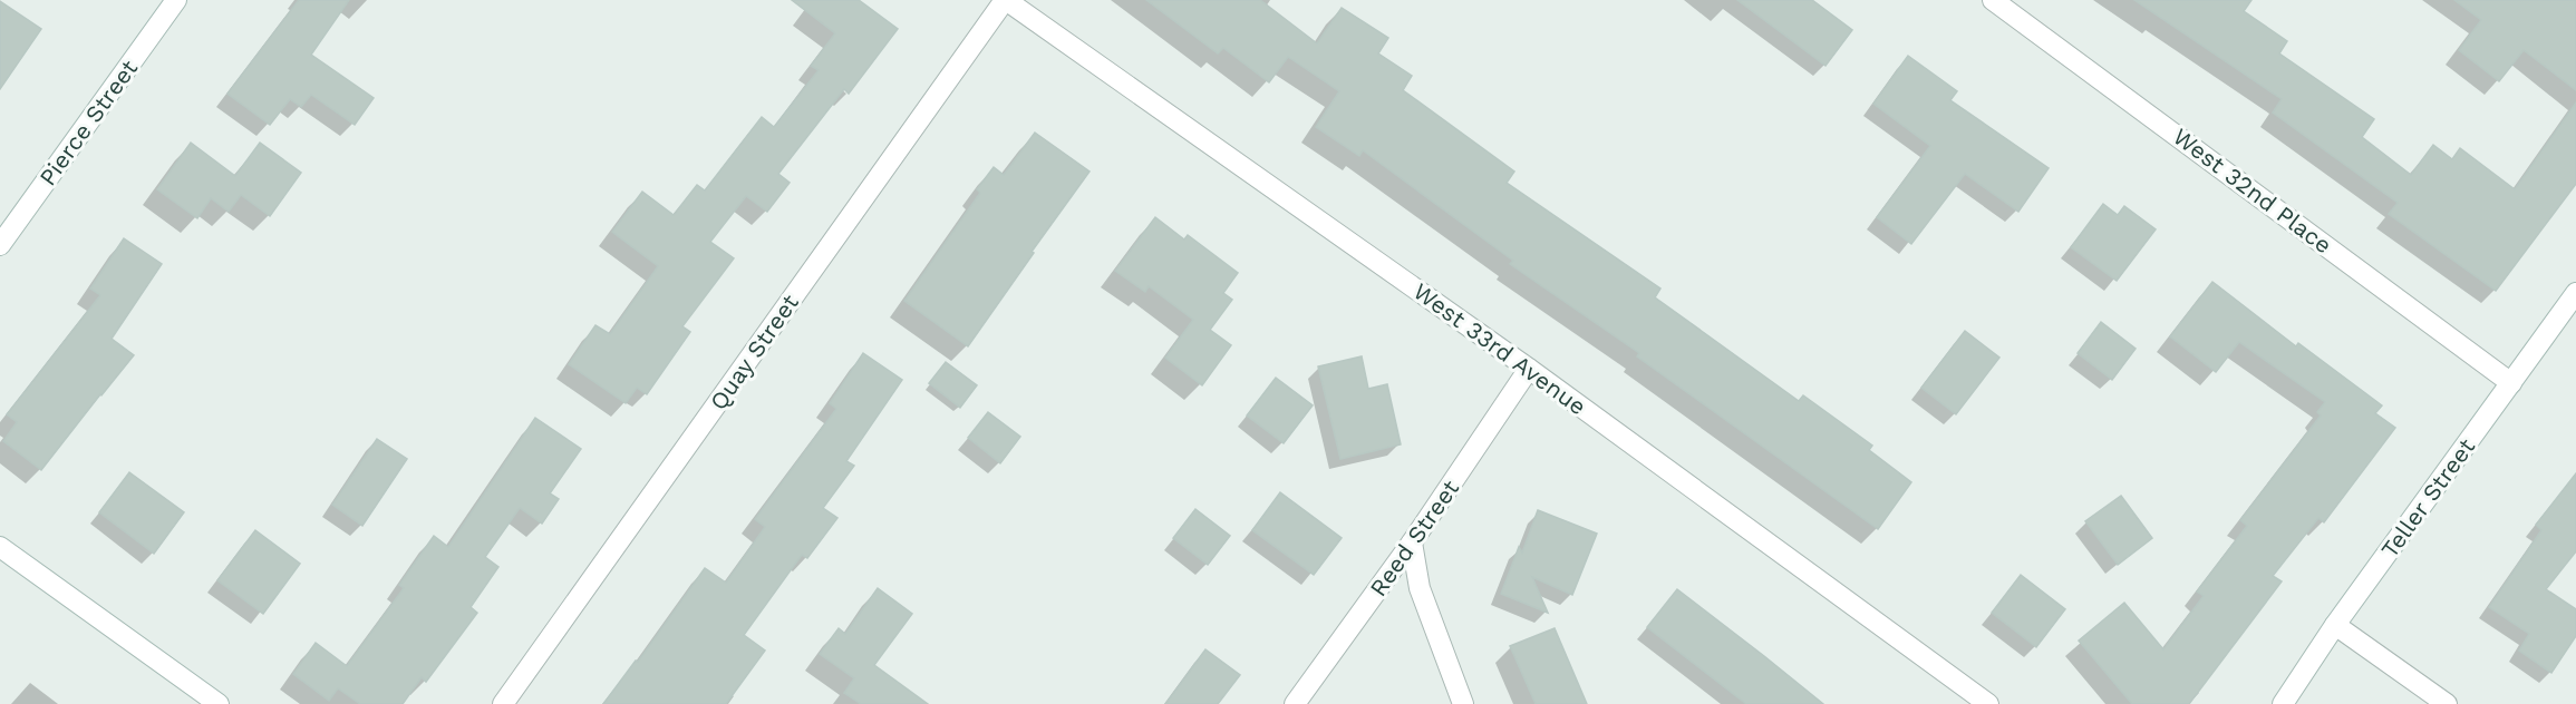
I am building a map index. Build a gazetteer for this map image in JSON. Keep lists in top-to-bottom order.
{
  "streets": {
    "street": [
      "Pierce Street",
      "West 32nd Place",
      "West 33rd Avenue",
      "Quay Street",
      "Teller Street",
      "Reed Street"
    ]
  },
  "crossings": [
    ["West 32nd Place", "Teller Street"],
    ["West 33rd Avenue", "Quay Street"],
    ["West 33rd Avenue", "Reed Street"]
  ]
}
